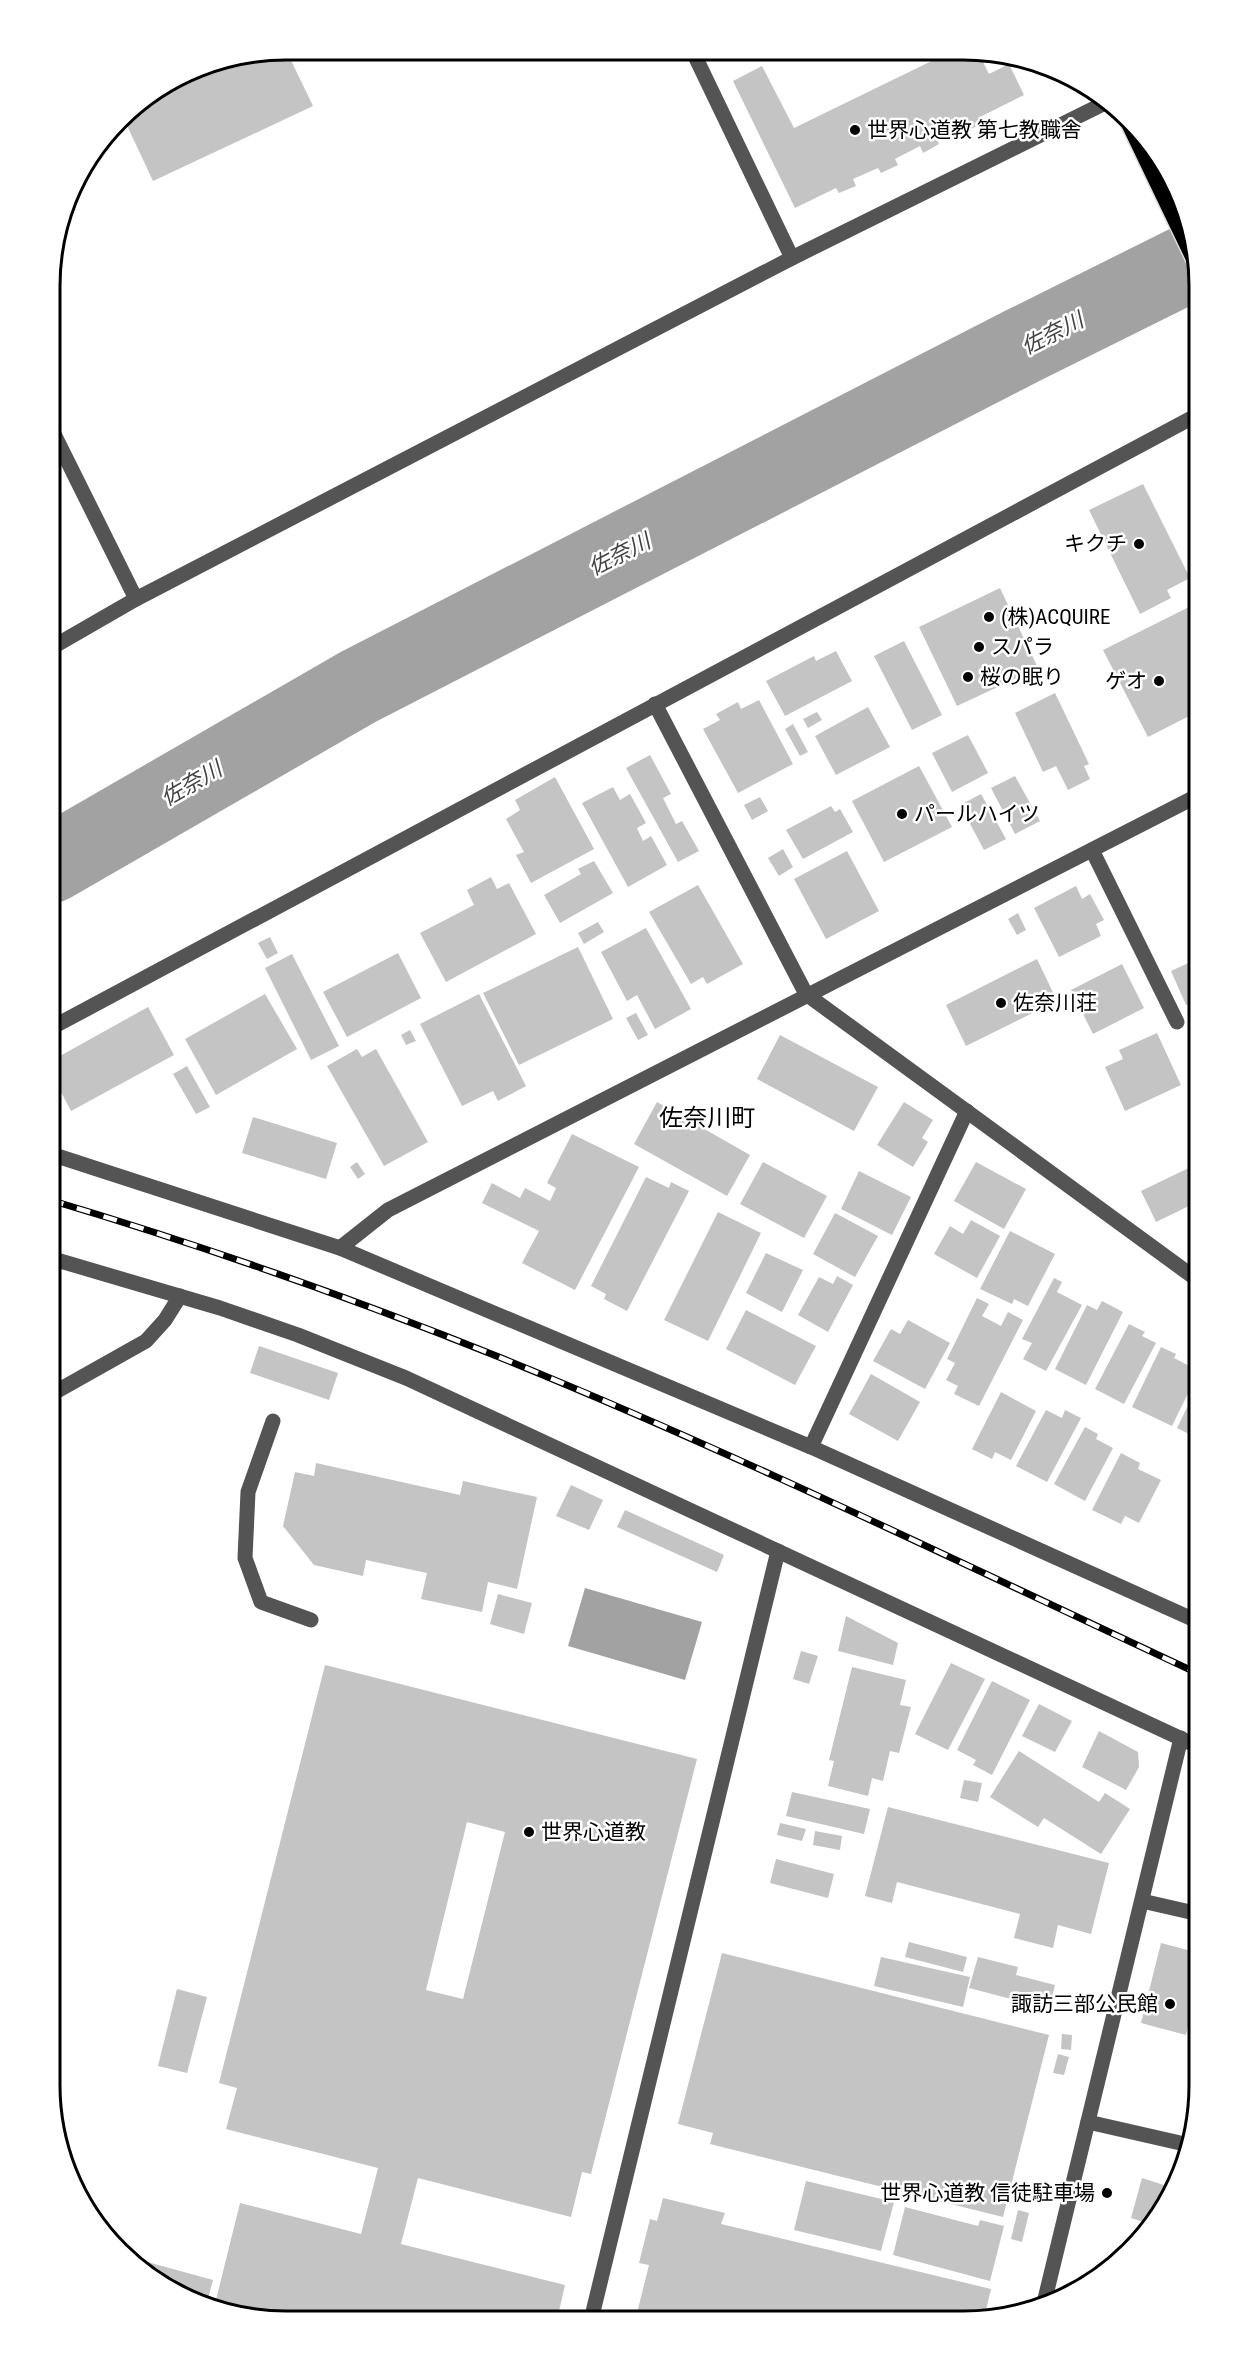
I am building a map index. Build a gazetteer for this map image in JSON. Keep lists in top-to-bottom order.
{
  "districts": ["佐奈川町"],
  "water": ["佐奈川"],
  "places": [
    "世界心道教 第七教職舎",
    "キクチ",
    "(株)ACQUIRE",
    "スパラ",
    "桜の眠り",
    "ゲオ",
    "パールハイツ",
    "佐奈川荘",
    "世界心道教",
    "諏訪三部公民館",
    "世界心道教 信徒駐車場"
  ]
}
